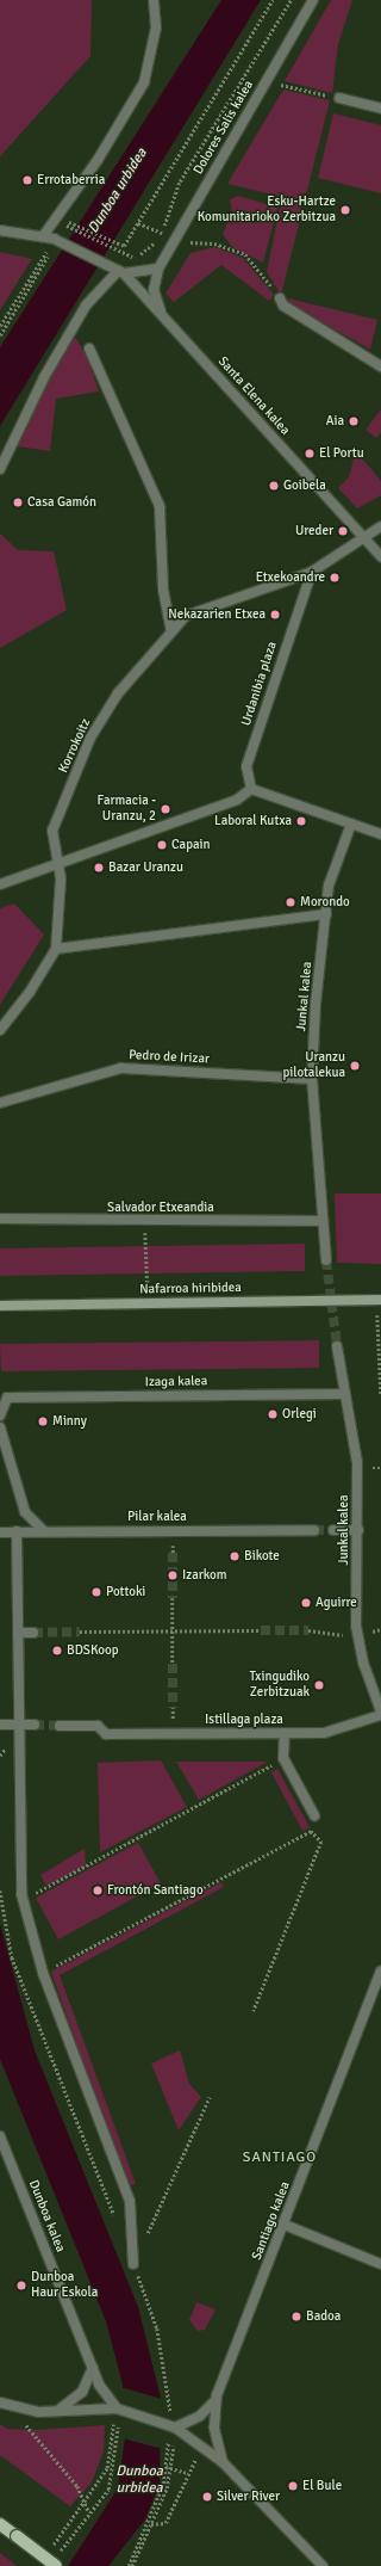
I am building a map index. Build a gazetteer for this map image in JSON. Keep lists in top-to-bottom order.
{
  "streets": {
    "main road": ["Nafarroa hiribidea"],
    "street": [
      "Dolores Salis kalea",
      "Santa Elena kalea",
      "Urdanibia plaza",
      "Korrokoitz",
      "Junkal kalea",
      "Pedro de Irizar",
      "Salvador Etxeandia",
      "Izaga kalea",
      "Pilar kalea",
      "Istillaga plaza",
      "Dunboa kalea",
      "Santiago kalea"
    ]
  },
  "crossings": [
    ["Dolores Salis kalea", "Santa Elena kalea"],
    ["Urdanibia plaza", "Korrokoitz"],
    ["Junkal kalea", "Pedro de Irizar"],
    ["Junkal kalea", "Salvador Etxeandia"],
    ["Junkal kalea", "Izaga kalea"],
    ["Junkal kalea", "Istillaga plaza"]
  ],
  "districts": ["SANTIAGO"],
  "water": ["Dunboa urbidea"],
  "places": [
    "Errotaberria",
    "Esku-Hartze Komunitarioko Zerbitzua",
    "Aia",
    "El Portu",
    "Goibela",
    "Casa Gamón",
    "Ureder",
    "Etxekoandre",
    "Nekazarien Etxea",
    "Farmacia - Uranzu, 2",
    "Laboral Kutxa",
    "Capain",
    "Bazar Uranzu",
    "Morondo",
    "Uranzu pilotalekua",
    "Orlegi",
    "Minny",
    "Bikote",
    "Izarkom",
    "Pottoki",
    "Aguirre",
    "BDSKoop",
    "Txingudiko Zerbitzuak",
    "Frontón Santiago",
    "Dunboa Haur Eskola",
    "Badoa",
    "El Bule",
    "Silver River"
  ]
}
